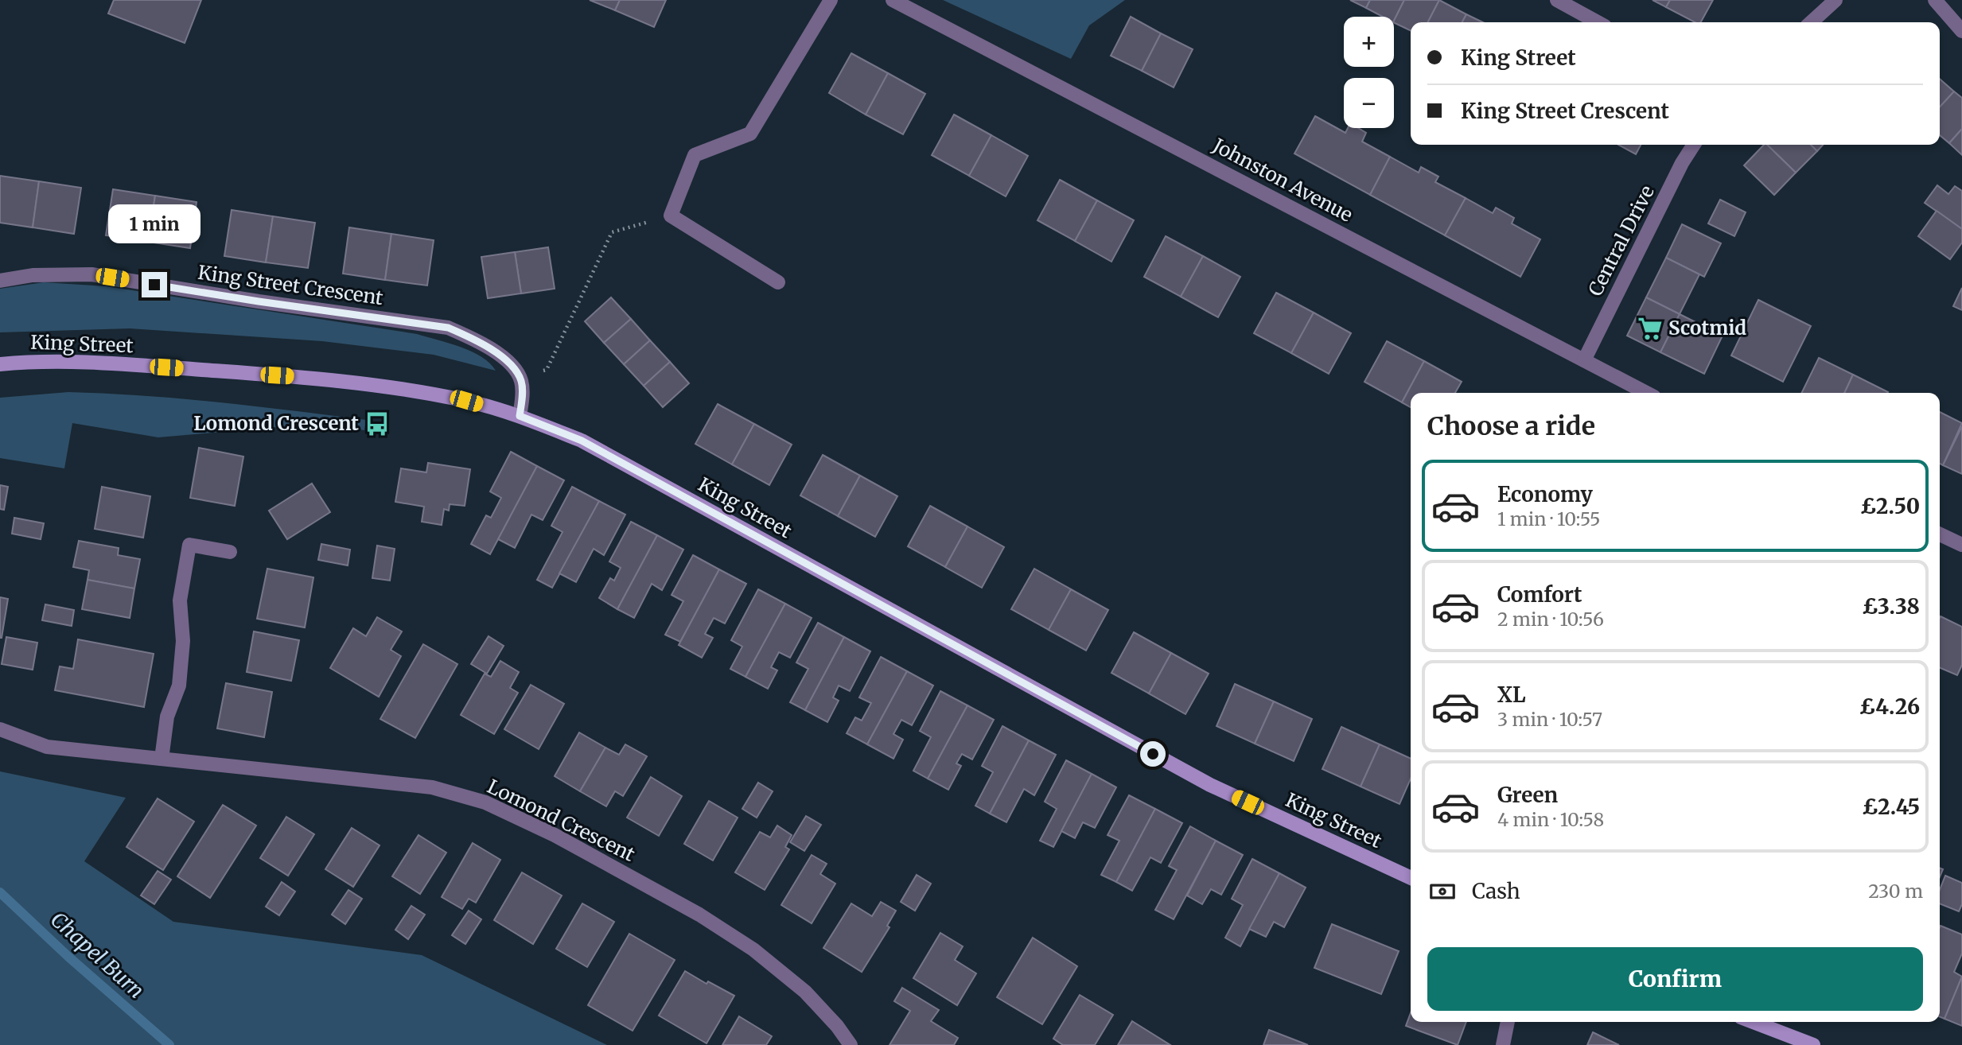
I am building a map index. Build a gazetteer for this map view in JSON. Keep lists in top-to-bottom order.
{
  "streets": {
    "main road": ["King Street"],
    "street": [
      "Johnston Avenue",
      "Central Drive",
      "King Street Crescent",
      "Lomond Crescent"
    ]
  },
  "crossings": [
    ["Johnston Avenue", "Central Drive"]
  ],
  "water": ["Chapel Burn"],
  "places": {
    "supermarket": ["Scotmid"],
    "bus stop": ["Lomond Crescent"]
  },
  "page": {
    "map_buttons": ["+", "−"],
    "banner": ["King Street", "King Street Crescent"],
    "bubble": "1 min",
    "heading": "Choose a ride",
    "list": [
      {
        "name": "Economy",
        "note": "1 min · 10:55",
        "value": "£2.50"
      },
      {
        "name": "Comfort",
        "note": "2 min · 10:56",
        "value": "£3.38"
      },
      {
        "name": "XL",
        "note": "3 min · 10:57",
        "value": "£4.26"
      },
      {
        "name": "Green",
        "note": "4 min · 10:58",
        "value": "£2.45"
      }
    ],
    "pay": ["Cash", "230 m"],
    "buttons": "Confirm"
  }
}
